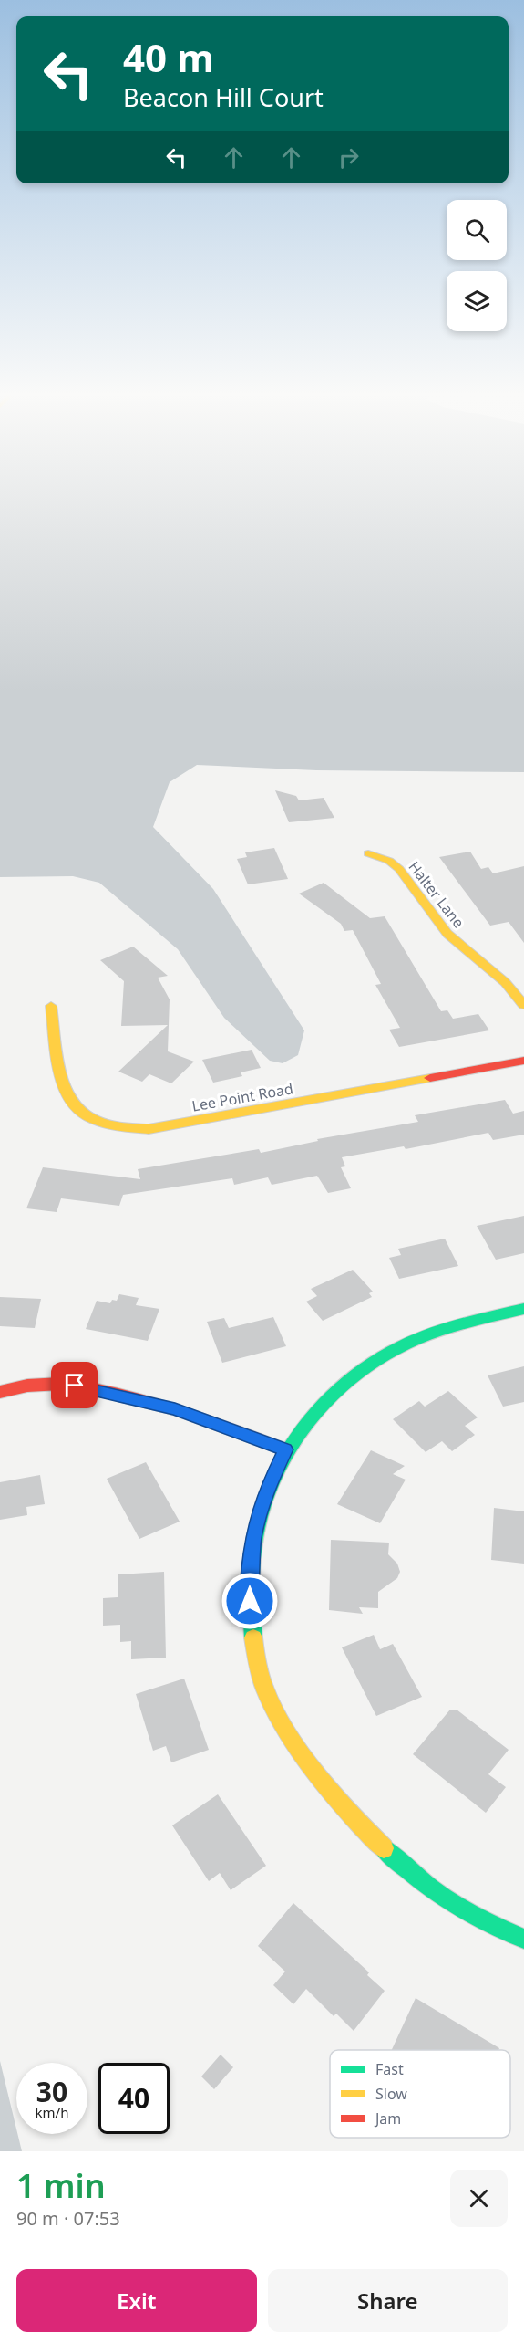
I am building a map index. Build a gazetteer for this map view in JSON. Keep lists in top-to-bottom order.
{
  "streets": {
    "main road": ["Halter Lane", "Lee Point Road"]
  },
  "legend": ["Fast", "Slow", "Jam"],
  "page": {
    "turn": ["40 m", "Beacon Hill Court"],
    "speed": "30 km/h",
    "limit": "40",
    "heading": ["1 min", "90 m · 07:53"],
    "buttons": ["Exit", "Share"]
  }
}
